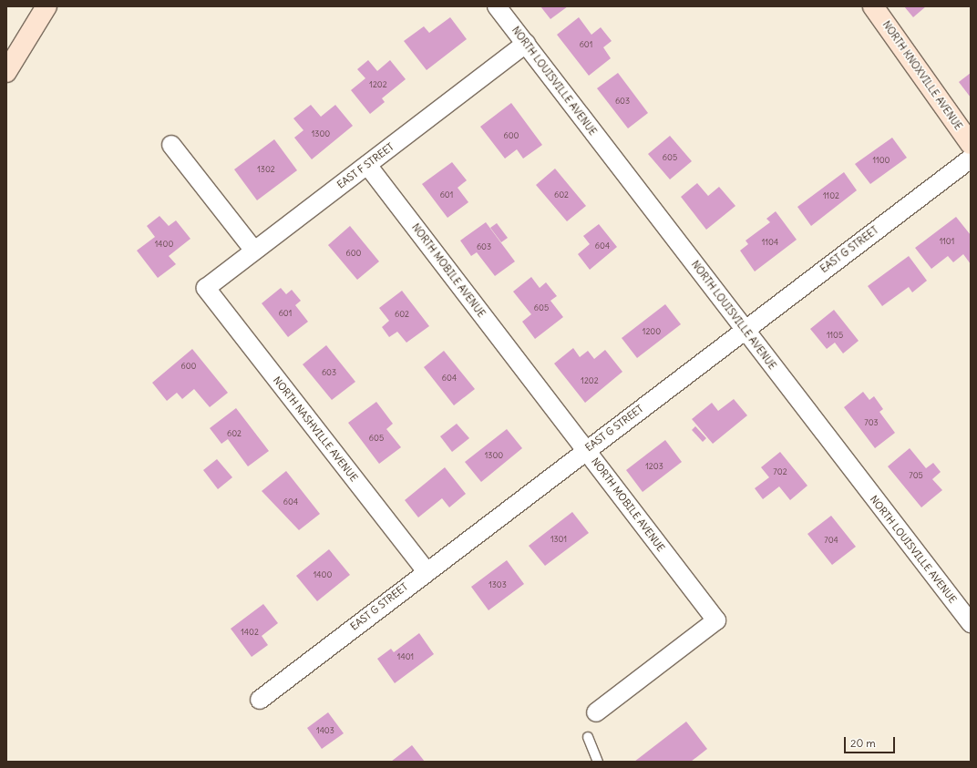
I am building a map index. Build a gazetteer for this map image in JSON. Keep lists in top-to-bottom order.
{
  "streets": {
    "street": [
      "NORTH KNOXVILLE AVENUE",
      "NORTH LOUISVILLE AVENUE",
      "EAST F STREET",
      "EAST G STREET",
      "NORTH MOBILE AVENUE",
      "NORTH NASHVILLE AVENUE"
    ]
  },
  "crossings": [
    ["NORTH LOUISVILLE AVENUE", "EAST F STREET"],
    ["NORTH LOUISVILLE AVENUE", "EAST G STREET"],
    ["EAST F STREET", "NORTH MOBILE AVENUE"],
    ["EAST F STREET", "NORTH NASHVILLE AVENUE"],
    ["EAST G STREET", "NORTH MOBILE AVENUE"],
    ["EAST G STREET", "NORTH NASHVILLE AVENUE"]
  ],
  "house_numbers": [
    "601",
    "1202",
    "603",
    "1300",
    "600",
    "605",
    "1100",
    "1302",
    "601",
    "602",
    "1102",
    "1101",
    "1104",
    "1400",
    "604",
    "603",
    "600",
    "605",
    "601",
    "602",
    "1200",
    "1105",
    "600",
    "603",
    "604",
    "1202",
    "703",
    "602",
    "605",
    "1300",
    "1203",
    "702",
    "705",
    "604",
    "1301",
    "704",
    "1400",
    "1303",
    "1402",
    "1401",
    "1403"
  ],
  "scale_bar": "20 m"
}
